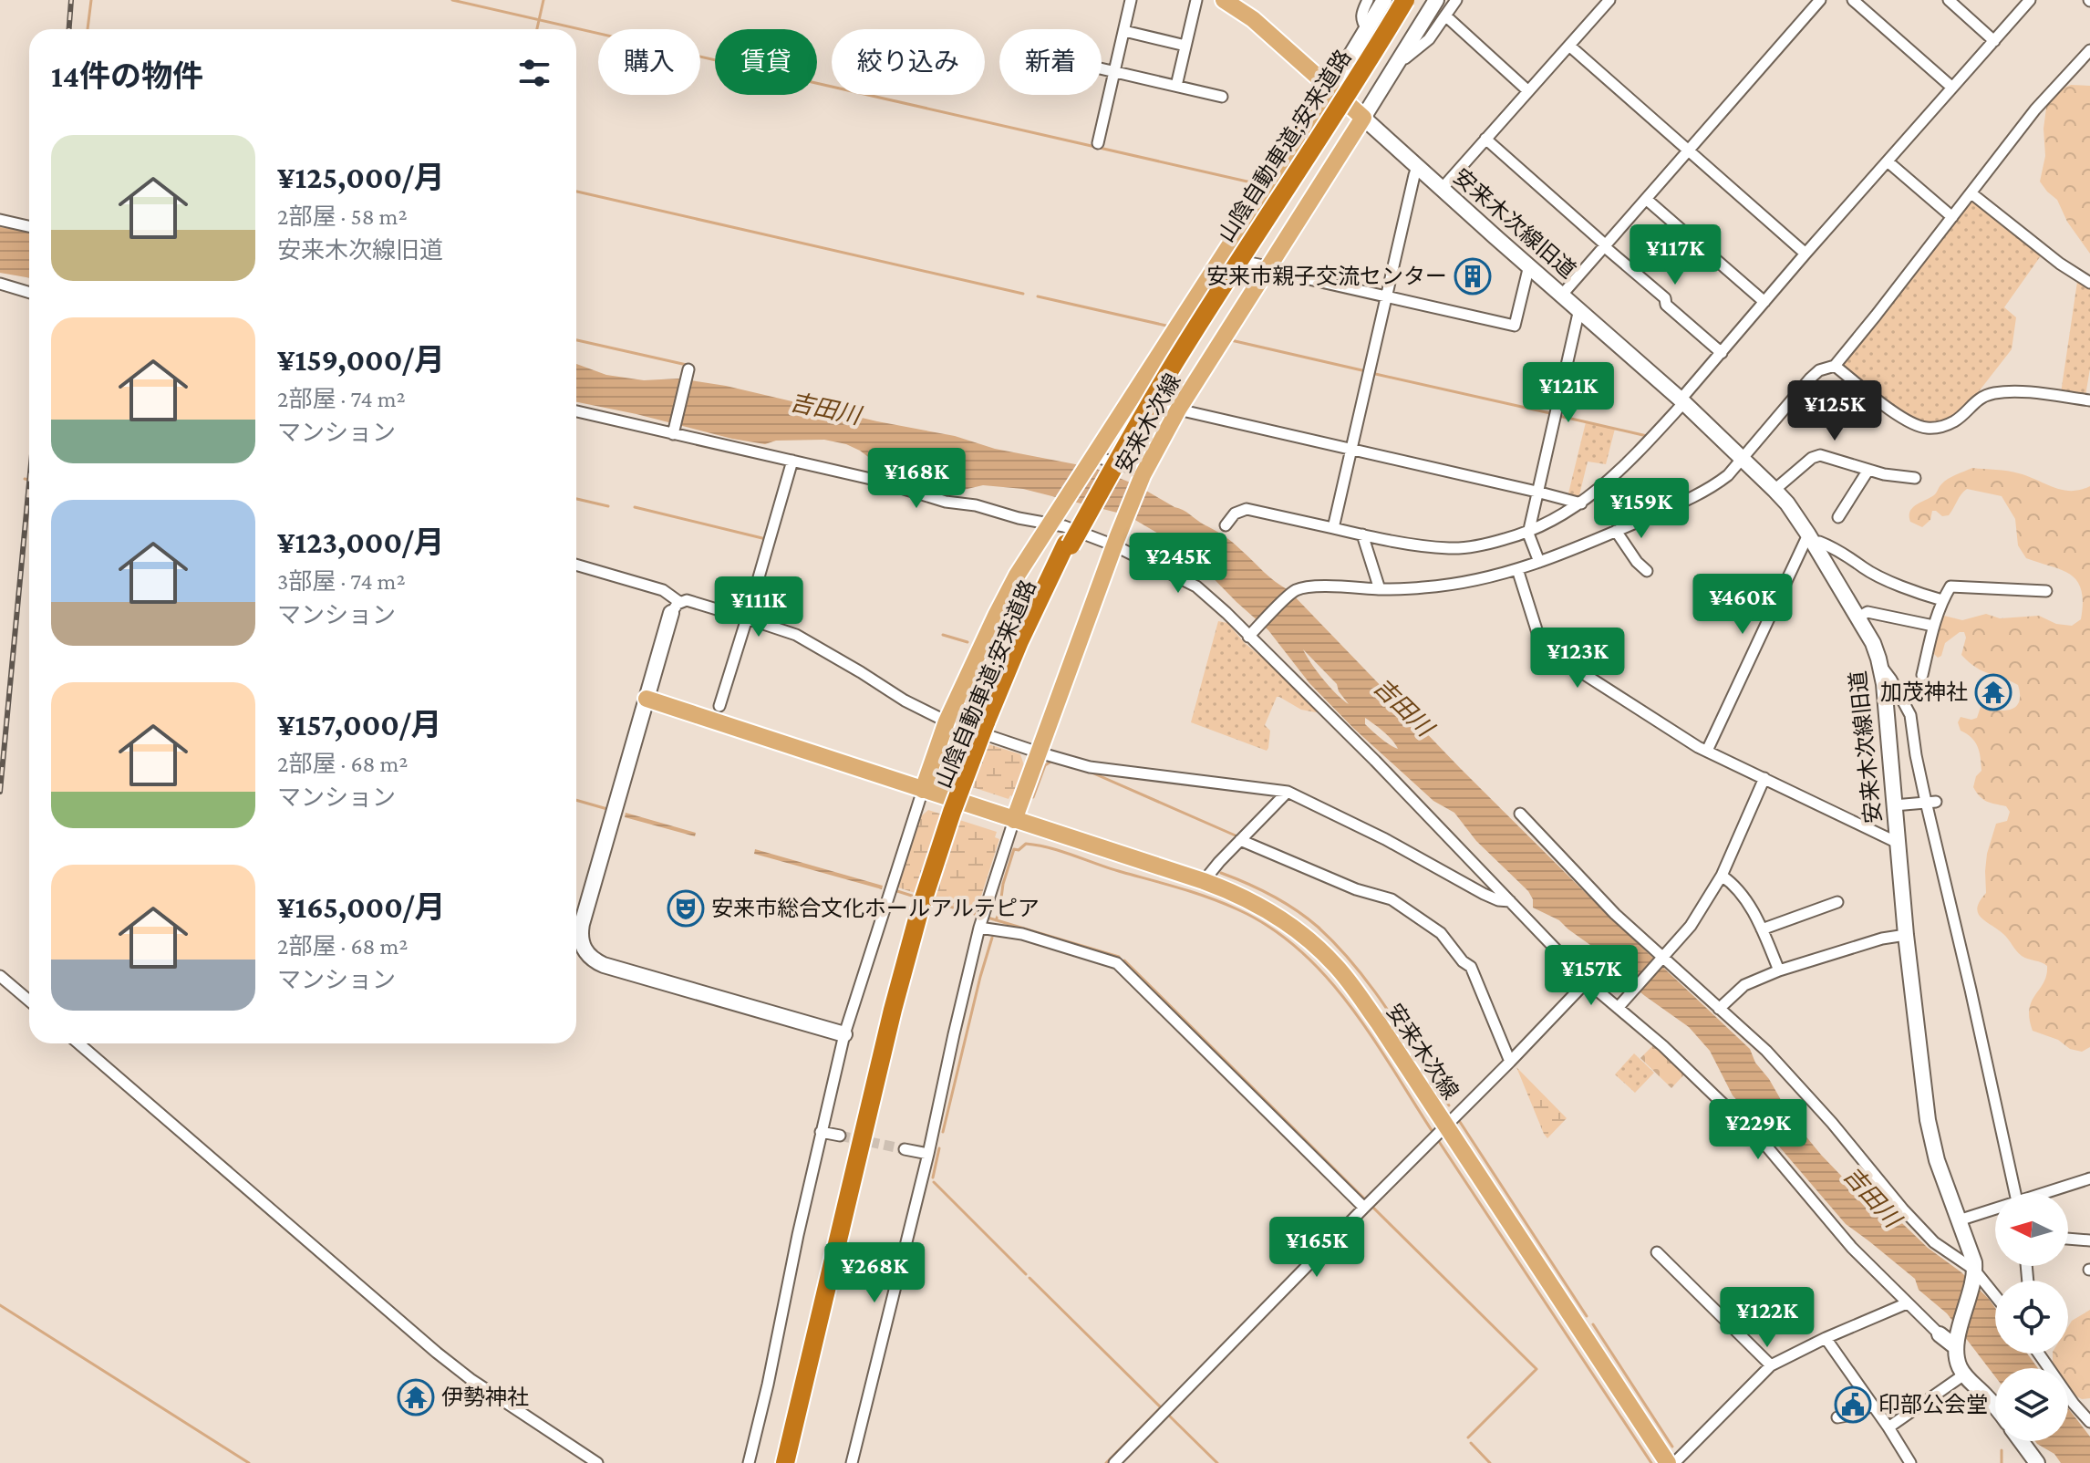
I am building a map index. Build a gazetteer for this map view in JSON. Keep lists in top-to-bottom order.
{
  "streets": {
    "highway": ["山陰自動車道;安来道路"],
    "main road": ["安来木次線"],
    "street": ["安来木次線旧道"]
  },
  "crossings": [
    ["安来木次線旧道", "安来木次線"]
  ],
  "water": ["吉田川"],
  "places": {
    "building": ["安来市親子交流センター"],
    "temple": ["加茂神社", "伊勢神社"],
    "theatre": ["安来市総合文化ホールアルテピア"],
    "public building": ["印部公会堂"]
  },
  "north": "left",
  "page": {
    "chip": [
      "購入",
      "賃貸",
      "絞り込み",
      "新着"
    ],
    "heading": "14件の物件",
    "list": [
      {
        "name": "¥125,000/月",
        "note": "2部屋 · 58 m² · 安来木次線旧道"
      },
      {
        "name": "¥159,000/月",
        "note": "2部屋 · 74 m² · マンション"
      },
      {
        "name": "¥123,000/月",
        "note": "3部屋 · 74 m² · マンション"
      },
      {
        "name": "¥157,000/月",
        "note": "2部屋 · 68 m² · マンション"
      },
      {
        "name": "¥165,000/月",
        "note": "2部屋 · 68 m² · マンション"
      }
    ],
    "price": [
      "¥117K",
      "¥121K",
      "¥125K",
      "¥168K",
      "¥159K",
      "¥245K",
      "¥460K",
      "¥111K",
      "¥123K",
      "¥157K",
      "¥229K",
      "¥165K",
      "¥268K",
      "¥122K"
    ]
  }
}
